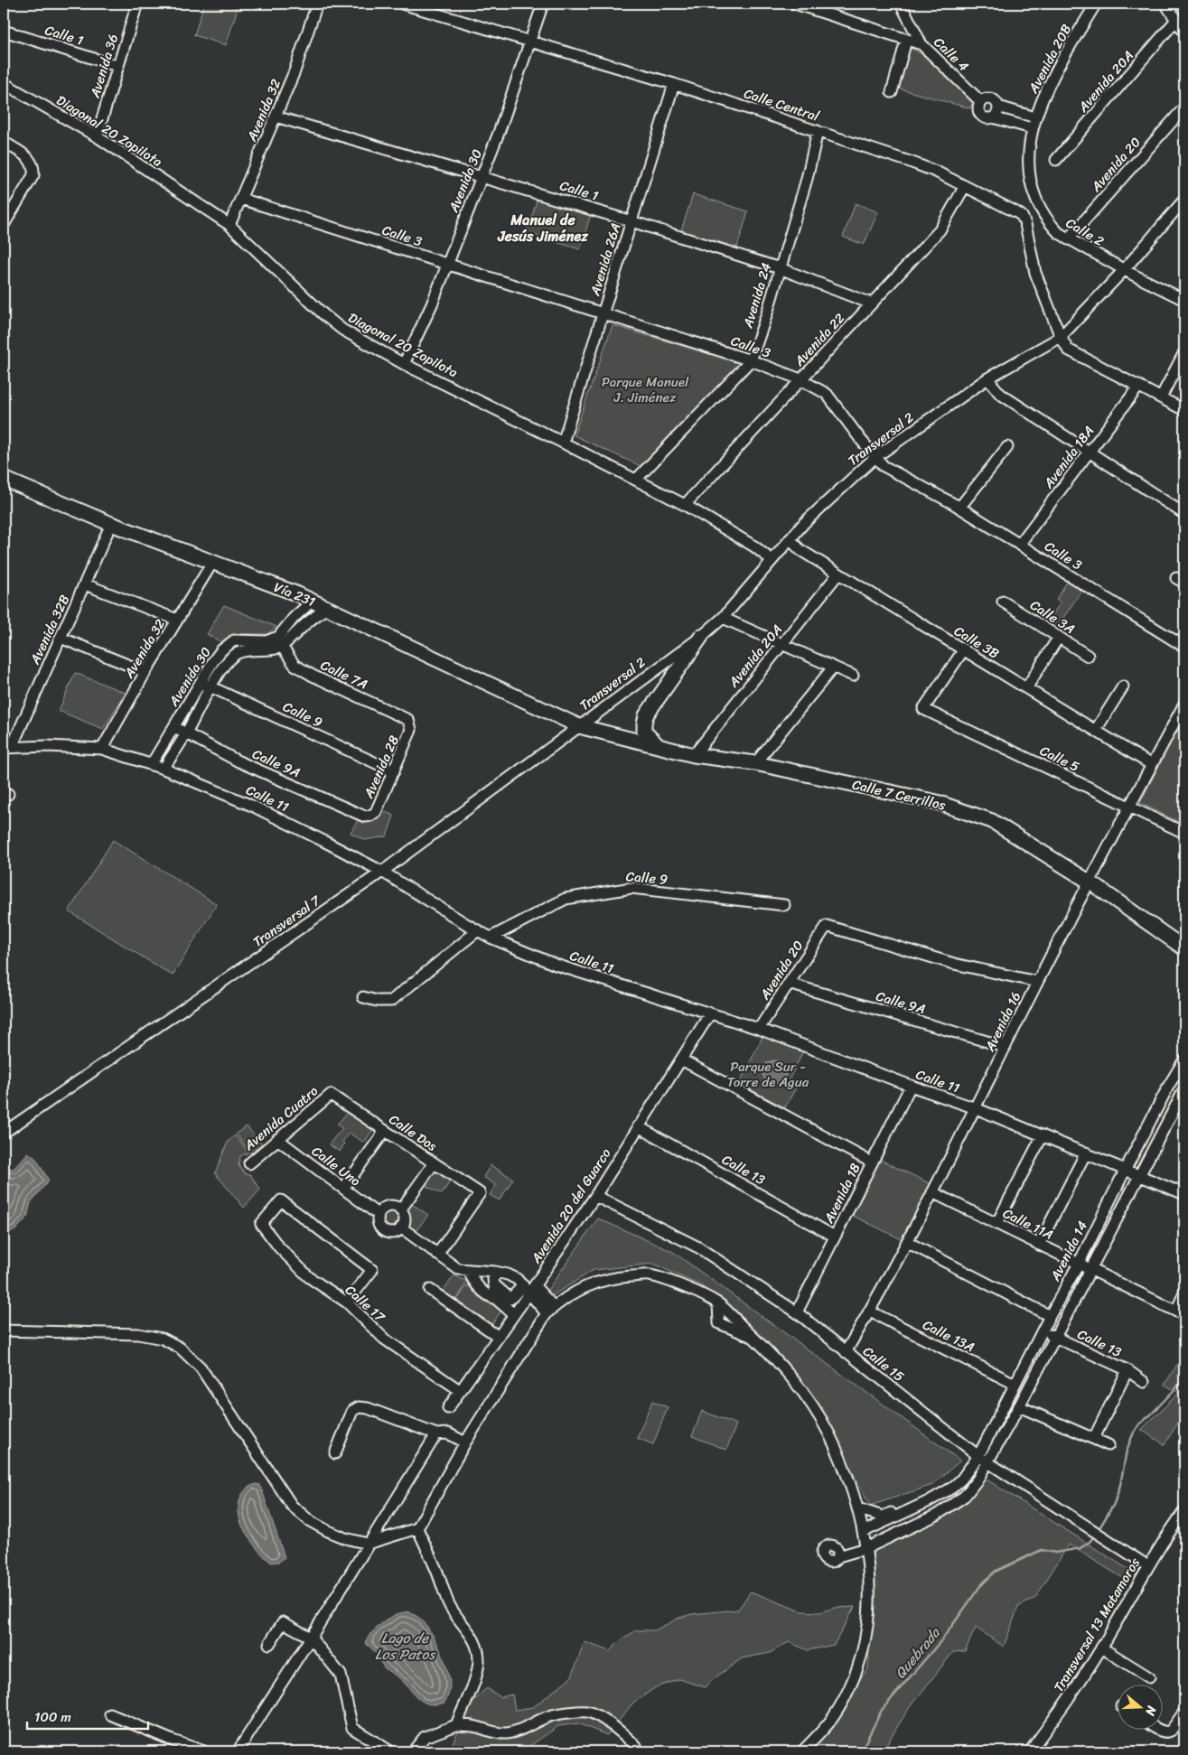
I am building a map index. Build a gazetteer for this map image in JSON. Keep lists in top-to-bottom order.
{
  "streets": {
    "main road": ["Vía 231", "Calle 7 Cerrillos"],
    "street": [
      "Calle 1",
      "Calle 4",
      "Avenida 20B",
      "Avenida 36",
      "Avenida 20A",
      "Calle Central",
      "Avenida 32",
      "Diagonal 20 Zopilota",
      "Avenida 20",
      "Avenida 30",
      "Calle 2",
      "Calle 3",
      "Avenida 26A",
      "Avenida 24",
      "Avenida 22",
      "Transversal 2",
      "Avenida 18A",
      "Calle 3A",
      "Avenida 32B",
      "Calle 3B",
      "Calle 7A",
      "Calle 9",
      "Calle 5",
      "Calle 9A",
      "Avenida 28",
      "Calle 11",
      "Transversal 7",
      "Avenida 16",
      "Avenida Cuatro",
      "Calle Dos",
      "Calle Uno",
      "Calle 13",
      "Avenida 18",
      "Avenida 20 del Guarco",
      "Calle 11A",
      "Avenida 14",
      "Calle 17",
      "Calle 13A",
      "Calle 15",
      "Transversal 13 Matamoros"
    ]
  },
  "crossings": [
    ["Calle 1", "Avenida 36"],
    ["Calle 1", "Avenida 32"],
    ["Calle 1", "Avenida 30"],
    ["Calle 1", "Avenida 26A"],
    ["Calle 1", "Avenida 24"],
    ["Calle 1", "Avenida 22"],
    ["Avenida 20B", "Calle 2"],
    ["Avenida 36", "Diagonal 20 Zopilota"],
    ["Avenida 20A", "Calle 3B"],
    ["Avenida 20A", "Calle 7 Cerrillos"],
    ["Calle Central", "Avenida 30"],
    ["Calle Central", "Avenida 26A"],
    ["Calle Central", "Avenida 24"],
    ["Calle Central", "Avenida 22"],
    ["Calle Central", "Transversal 2"],
    ["Calle Central", "Avenida 18A"],
    ["Avenida 32", "Diagonal 20 Zopilota"],
    ["Avenida 32", "Calle 3"],
    ["Avenida 32", "Vía 231"],
    ["Avenida 32", "Calle 11"],
    ["Diagonal 20 Zopilota", "Avenida 30"],
    ["Diagonal 20 Zopilota", "Avenida 26A"],
    ["Diagonal 20 Zopilota", "Avenida 24"],
    ["Diagonal 20 Zopilota", "Avenida 22"],
    ["Diagonal 20 Zopilota", "Transversal 2"],
    ["Avenida 20", "Calle 2"],
    ["Avenida 20", "Calle 9A"],
    ["Avenida 20", "Calle 11"],
    ["Avenida 20", "Avenida 16"],
    ["Avenida 30", "Calle 3"],
    ["Avenida 30", "Calle 7A"],
    ["Avenida 30", "Calle 9"],
    ["Avenida 30", "Calle 9A"],
    ["Avenida 30", "Calle 11"],
    ["Calle 2", "Transversal 2"],
    ["Calle 3", "Avenida 26A"],
    ["Calle 3", "Avenida 24"],
    ["Calle 3", "Avenida 22"],
    ["Calle 3", "Transversal 2"],
    ["Calle 3", "Avenida 18A"],
    ["Transversal 2", "Vía 231"],
    ["Transversal 2", "Calle 3B"],
    ["Transversal 2", "Calle 7 Cerrillos"],
    ["Transversal 2", "Transversal 7"],
    ["Vía 231", "Avenida 32B"],
    ["Vía 231", "Calle 7 Cerrillos"],
    ["Vía 231", "Transversal 7"],
    ["Avenida 32B", "Calle 11"],
    ["Calle 3B", "Calle 5"],
    ["Calle 3B", "Avenida 16"],
    ["Calle 7A", "Avenida 28"],
    ["Calle 9", "Avenida 28"],
    ["Calle 9", "Calle 11"],
    ["Calle 5", "Avenida 16"],
    ["Calle 9A", "Avenida 28"],
    ["Calle 9A", "Avenida 16"],
    ["Calle 7 Cerrillos", "Transversal 7"],
    ["Calle 7 Cerrillos", "Avenida 16"],
    ["Calle 11", "Transversal 7"],
    ["Calle 11", "Avenida 16"],
    ["Calle 11", "Avenida 18"],
    ["Calle 11", "Avenida 20 del Guarco"],
    ["Calle 11", "Avenida 14"],
    ["Avenida 16", "Calle 11A"],
    ["Avenida 16", "Calle 13A"],
    ["Avenida 16", "Calle 15"],
    ["Avenida Cuatro", "Calle Dos"],
    ["Avenida Cuatro", "Calle Uno"],
    ["Calle 13", "Avenida 18"],
    ["Calle 13", "Avenida 20 del Guarco"],
    ["Calle 13", "Avenida 14"],
    ["Avenida 18", "Calle 15"],
    ["Avenida 20 del Guarco", "Calle 17"],
    ["Avenida 20 del Guarco", "Calle 15"],
    ["Calle 11A", "Avenida 14"],
    ["Avenida 14", "Calle 13A"],
    ["Avenida 14", "Calle 15"],
    ["Calle 15", "Transversal 13 Matamoros"]
  ],
  "districts": ["Manuel de Jesús Jiménez"],
  "water": ["Lago de Los Patos", "Quebrada"],
  "parks": ["Parque Manuel J. Jiménez", "Parque Sur - Torre de Agua"],
  "scale_bar": "100 m",
  "north": "right"
}
